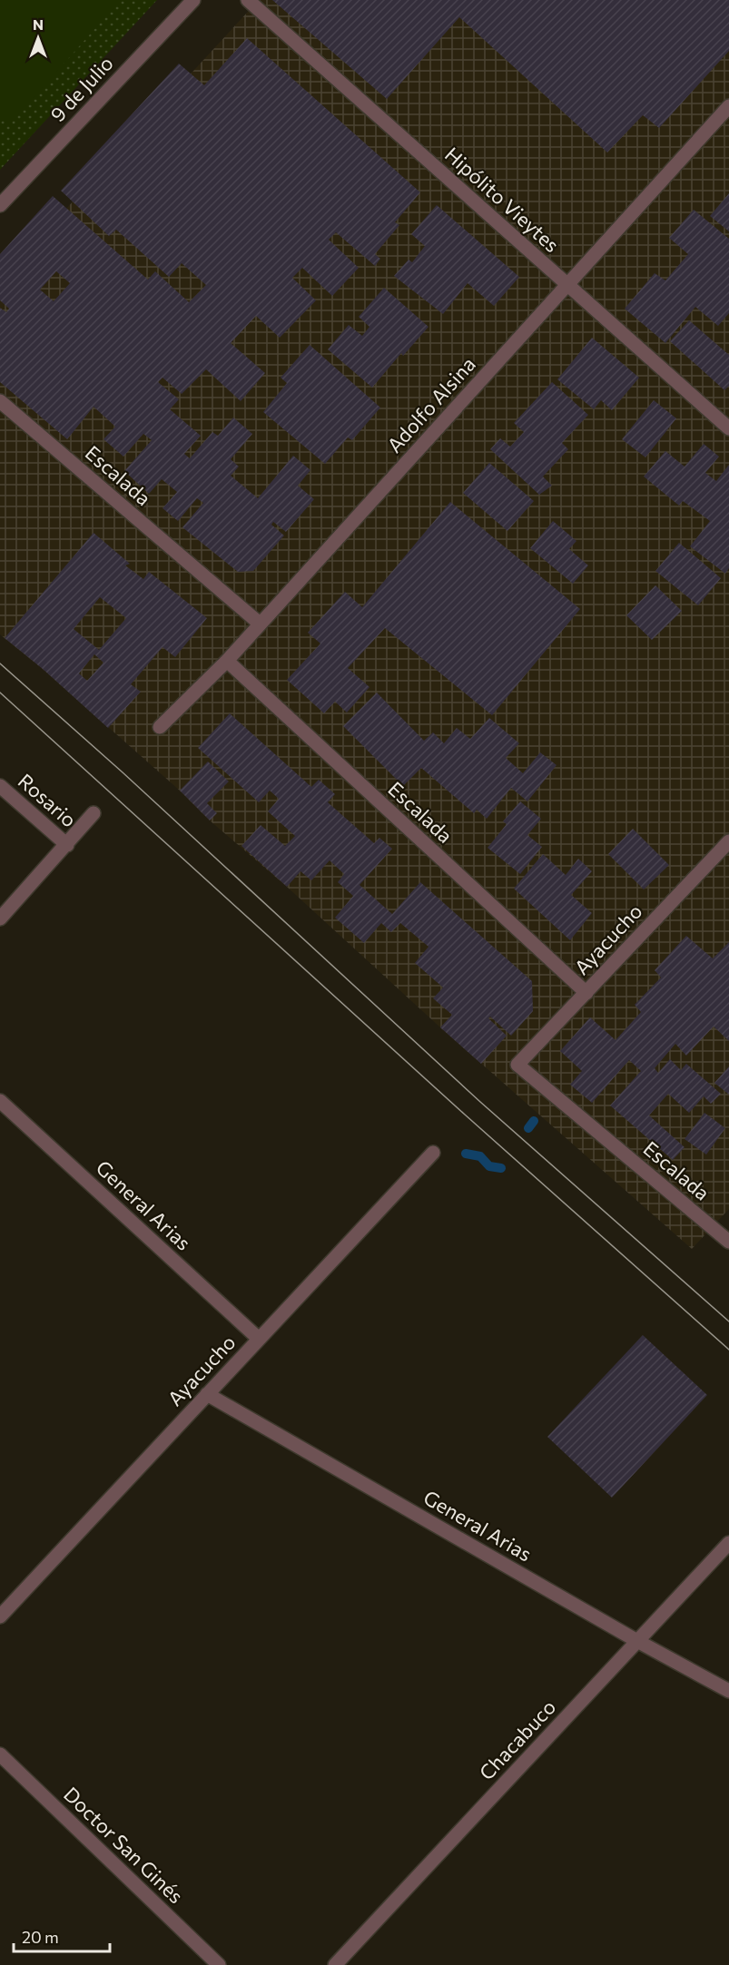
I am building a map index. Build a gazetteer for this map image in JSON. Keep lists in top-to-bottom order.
{
  "streets": {
    "street": [
      "9 de Julio",
      "Hipólito Vieytes",
      "Adolfo Alsina",
      "Escalada",
      "Rosario",
      "Ayacucho",
      "General Arias",
      "Chacabuco",
      "Doctor San Ginés"
    ]
  },
  "crossings": [
    ["Hipólito Vieytes", "Adolfo Alsina"],
    ["Adolfo Alsina", "Escalada"],
    ["Escalada", "Ayacucho"],
    ["Ayacucho", "General Arias"],
    ["General Arias", "Chacabuco"]
  ],
  "scale_bar": "20 m",
  "north": "top"
}
